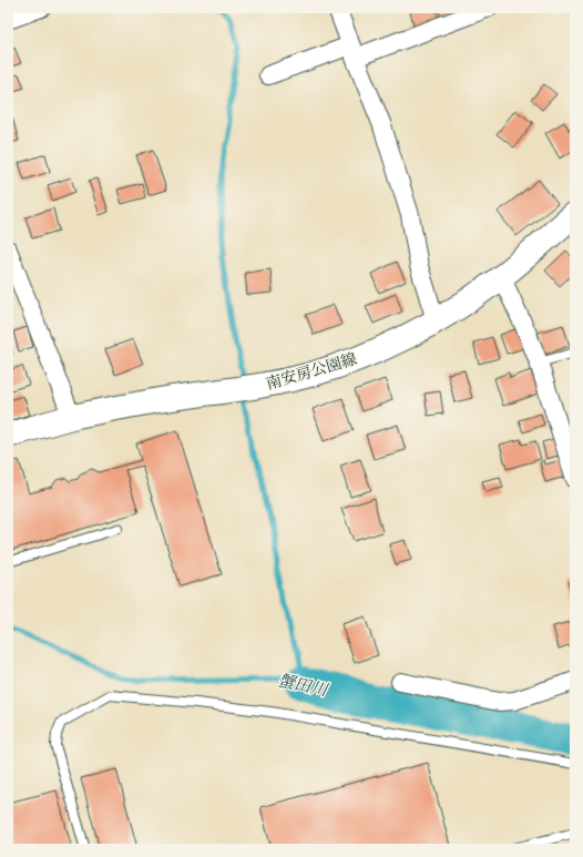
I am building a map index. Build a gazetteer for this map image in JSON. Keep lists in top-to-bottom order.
{
  "streets": {
    "main road": ["南安房公園線"]
  },
  "water": ["蟹田川"]
}
